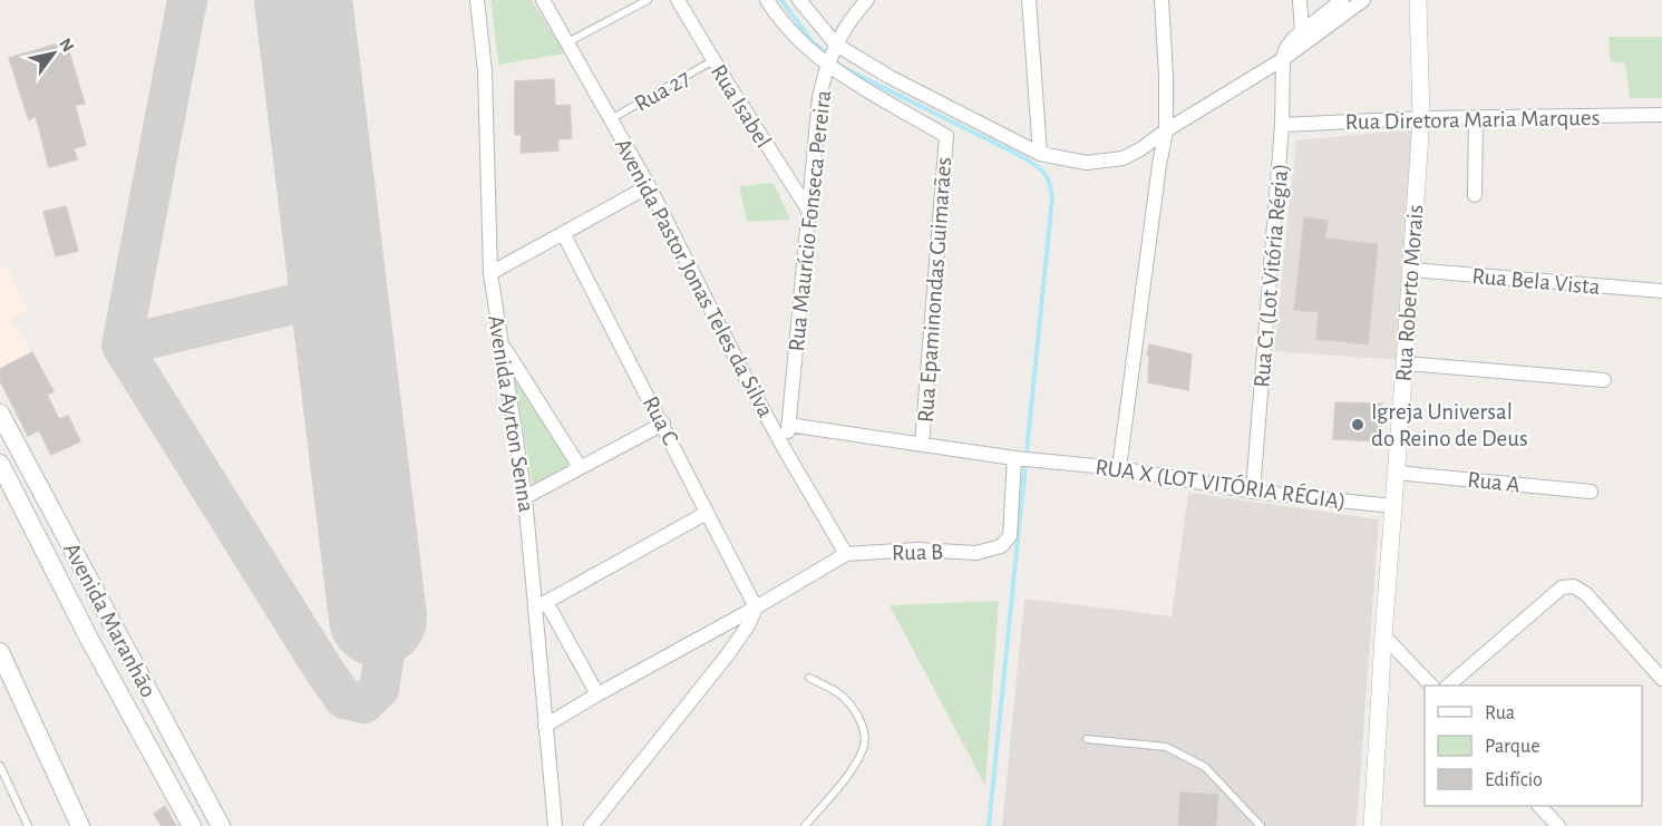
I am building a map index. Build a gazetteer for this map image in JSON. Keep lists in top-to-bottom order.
{
  "streets": {
    "main road": ["Avenida Maranhão"],
    "street": [
      "Rua Isabel",
      "Rua Diretora Maria Marques",
      "Rua Maurício Fonseca Pereira",
      "Rua C1 (Lot Vitória Régia)",
      "Avenida Pastor Jonas Teles da Silva",
      "Rua Bela Vista",
      "Rua Epaminondas Guimarães",
      "Rua Roberto Morais",
      "Avenida Ayrton Senna",
      "Rua C",
      "Rua A",
      "RUA X (LOT VITÓRIA RÉGIA)",
      "Rua B"
    ],
    "lane": ["Rua 27"]
  },
  "crossings": [
    ["Rua 27", "Rua Isabel"],
    ["Rua 27", "Avenida Pastor Jonas Teles da Silva"],
    ["Rua Isabel", "Rua Maurício Fonseca Pereira"],
    ["Rua Diretora Maria Marques", "Rua C1 (Lot Vitória Régia)"],
    ["Rua Diretora Maria Marques", "Rua Roberto Morais"],
    ["Rua Maurício Fonseca Pereira", "Avenida Pastor Jonas Teles da Silva"],
    ["Rua Maurício Fonseca Pereira", "Rua Epaminondas Guimarães"],
    ["Rua Maurício Fonseca Pereira", "RUA X (LOT VITÓRIA RÉGIA)"],
    ["Rua C1 (Lot Vitória Régia)", "RUA X (LOT VITÓRIA RÉGIA)"],
    ["Avenida Pastor Jonas Teles da Silva", "Rua B"],
    ["Rua Bela Vista", "Rua Roberto Morais"],
    ["Rua Epaminondas Guimarães", "RUA X (LOT VITÓRIA RÉGIA)"],
    ["Rua Roberto Morais", "Rua A"],
    ["Rua Roberto Morais", "RUA X (LOT VITÓRIA RÉGIA)"],
    ["Avenida Ayrton Senna", "Rua B"],
    ["Rua C", "Rua B"],
    ["RUA X (LOT VITÓRIA RÉGIA)", "Rua B"]
  ],
  "places": ["Igreja Universal do Reino de Deus"],
  "legend": ["Rua", "Parque", "Edifício"],
  "north": "top right"
}
